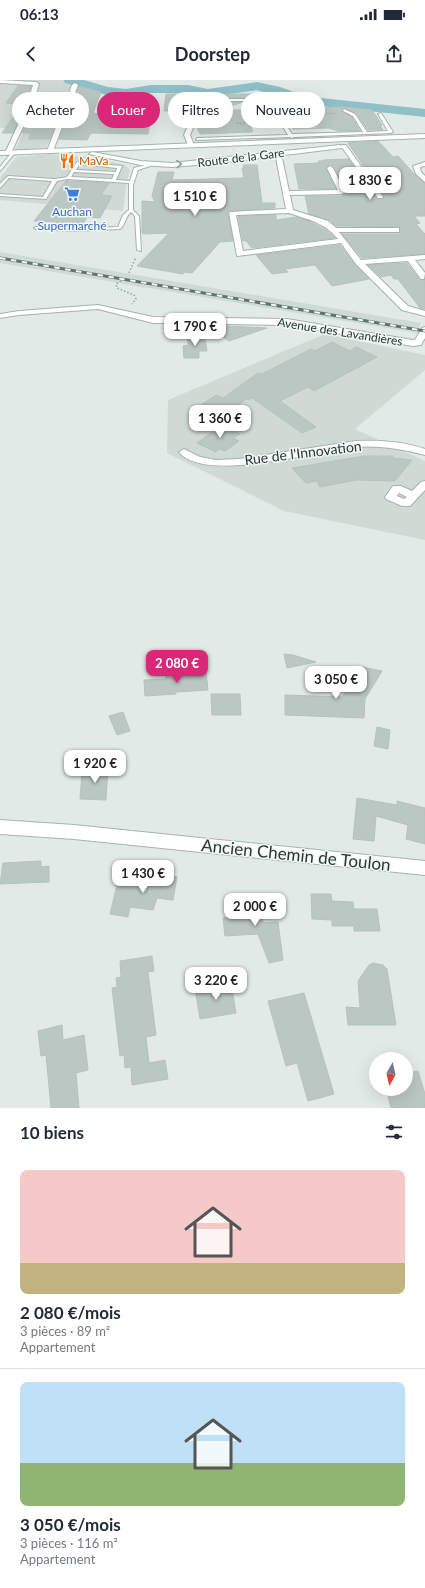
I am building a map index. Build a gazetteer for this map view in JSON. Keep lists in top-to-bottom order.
{
  "streets": {
    "street": [
      "Route de la Gare",
      "Avenue des Lavandières",
      "Rue de l'Innovation",
      "Ancien Chemin de Toulon"
    ]
  },
  "places": {
    "restaurant": ["MaVa"],
    "supermarket": ["Auchan Supermarché"]
  },
  "north": "bottom",
  "page": {
    "status": "06:13",
    "header": "Doorstep",
    "chip": [
      "Acheter",
      "Louer",
      "Filtres",
      "Nouveau"
    ],
    "price": [
      "1 830 €",
      "1 510 €",
      "1 790 €",
      "1 360 €",
      "2 080 €",
      "3 050 €",
      "1 920 €",
      "1 430 €",
      "2 000 €",
      "3 220 €"
    ],
    "heading": "10 biens",
    "list": [
      {
        "name": "2 080 €/mois",
        "note": "3 pièces · 89 m² · Appartement"
      },
      {
        "name": "3 050 €/mois",
        "note": "3 pièces · 116 m² · Appartement"
      }
    ]
  }
}
